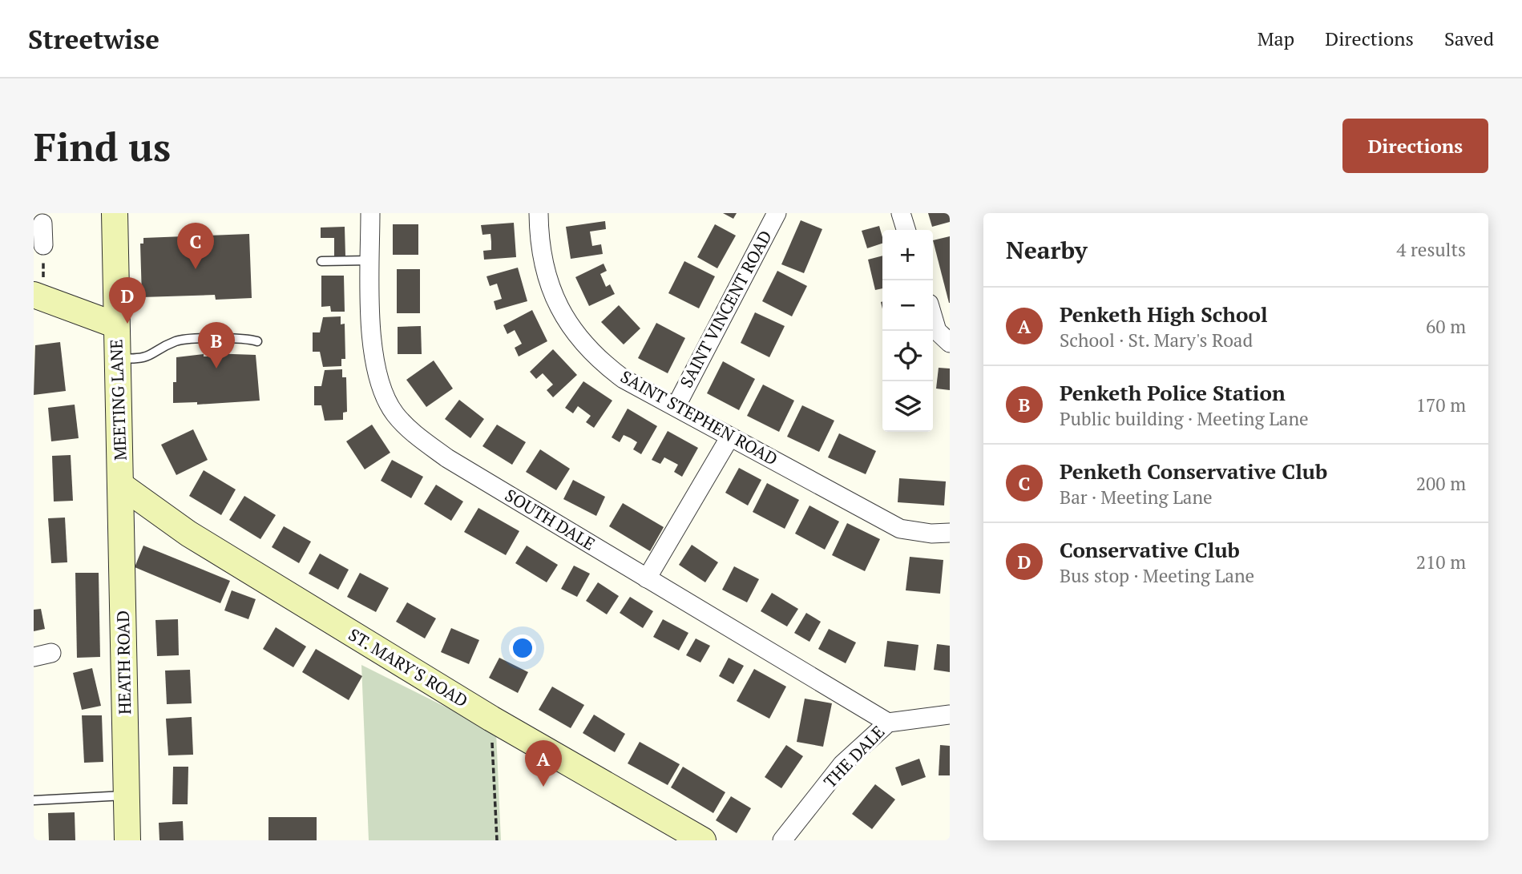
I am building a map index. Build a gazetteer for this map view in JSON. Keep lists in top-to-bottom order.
{
  "streets": {
    "street": [
      "SAINT VINCENT ROAD",
      "MEETING LANE",
      "SAINT STEPHEN ROAD",
      "SOUTH DALE",
      "HEATH ROAD",
      "ST. MARY'S ROAD",
      "THE DALE"
    ]
  },
  "crossings": [
    ["SAINT VINCENT ROAD", "SAINT STEPHEN ROAD"],
    ["MEETING LANE", "HEATH ROAD"],
    ["MEETING LANE", "ST. MARY'S ROAD"],
    ["SOUTH DALE", "THE DALE"],
    ["HEATH ROAD", "ST. MARY'S ROAD"]
  ],
  "page": {
    "header": "Streetwise",
    "nav": ["Map", "Directions", "Saved"],
    "buttons": "Directions",
    "title": "Find us",
    "heading": ["Nearby", "4 results"],
    "pins": [
      "C",
      "D",
      "B",
      "A"
    ],
    "map_buttons": ["+", "−"],
    "list": [
      {
        "mark": "A",
        "name": "Penketh High School",
        "note": "School · St. Mary's Road",
        "value": "60 m"
      },
      {
        "mark": "B",
        "name": "Penketh Police Station",
        "note": "Public building · Meeting Lane",
        "value": "170 m"
      },
      {
        "mark": "C",
        "name": "Penketh Conservative Club",
        "note": "Bar · Meeting Lane",
        "value": "200 m"
      },
      {
        "mark": "D",
        "name": "Conservative Club",
        "note": "Bus stop · Meeting Lane",
        "value": "210 m"
      }
    ]
  }
}
